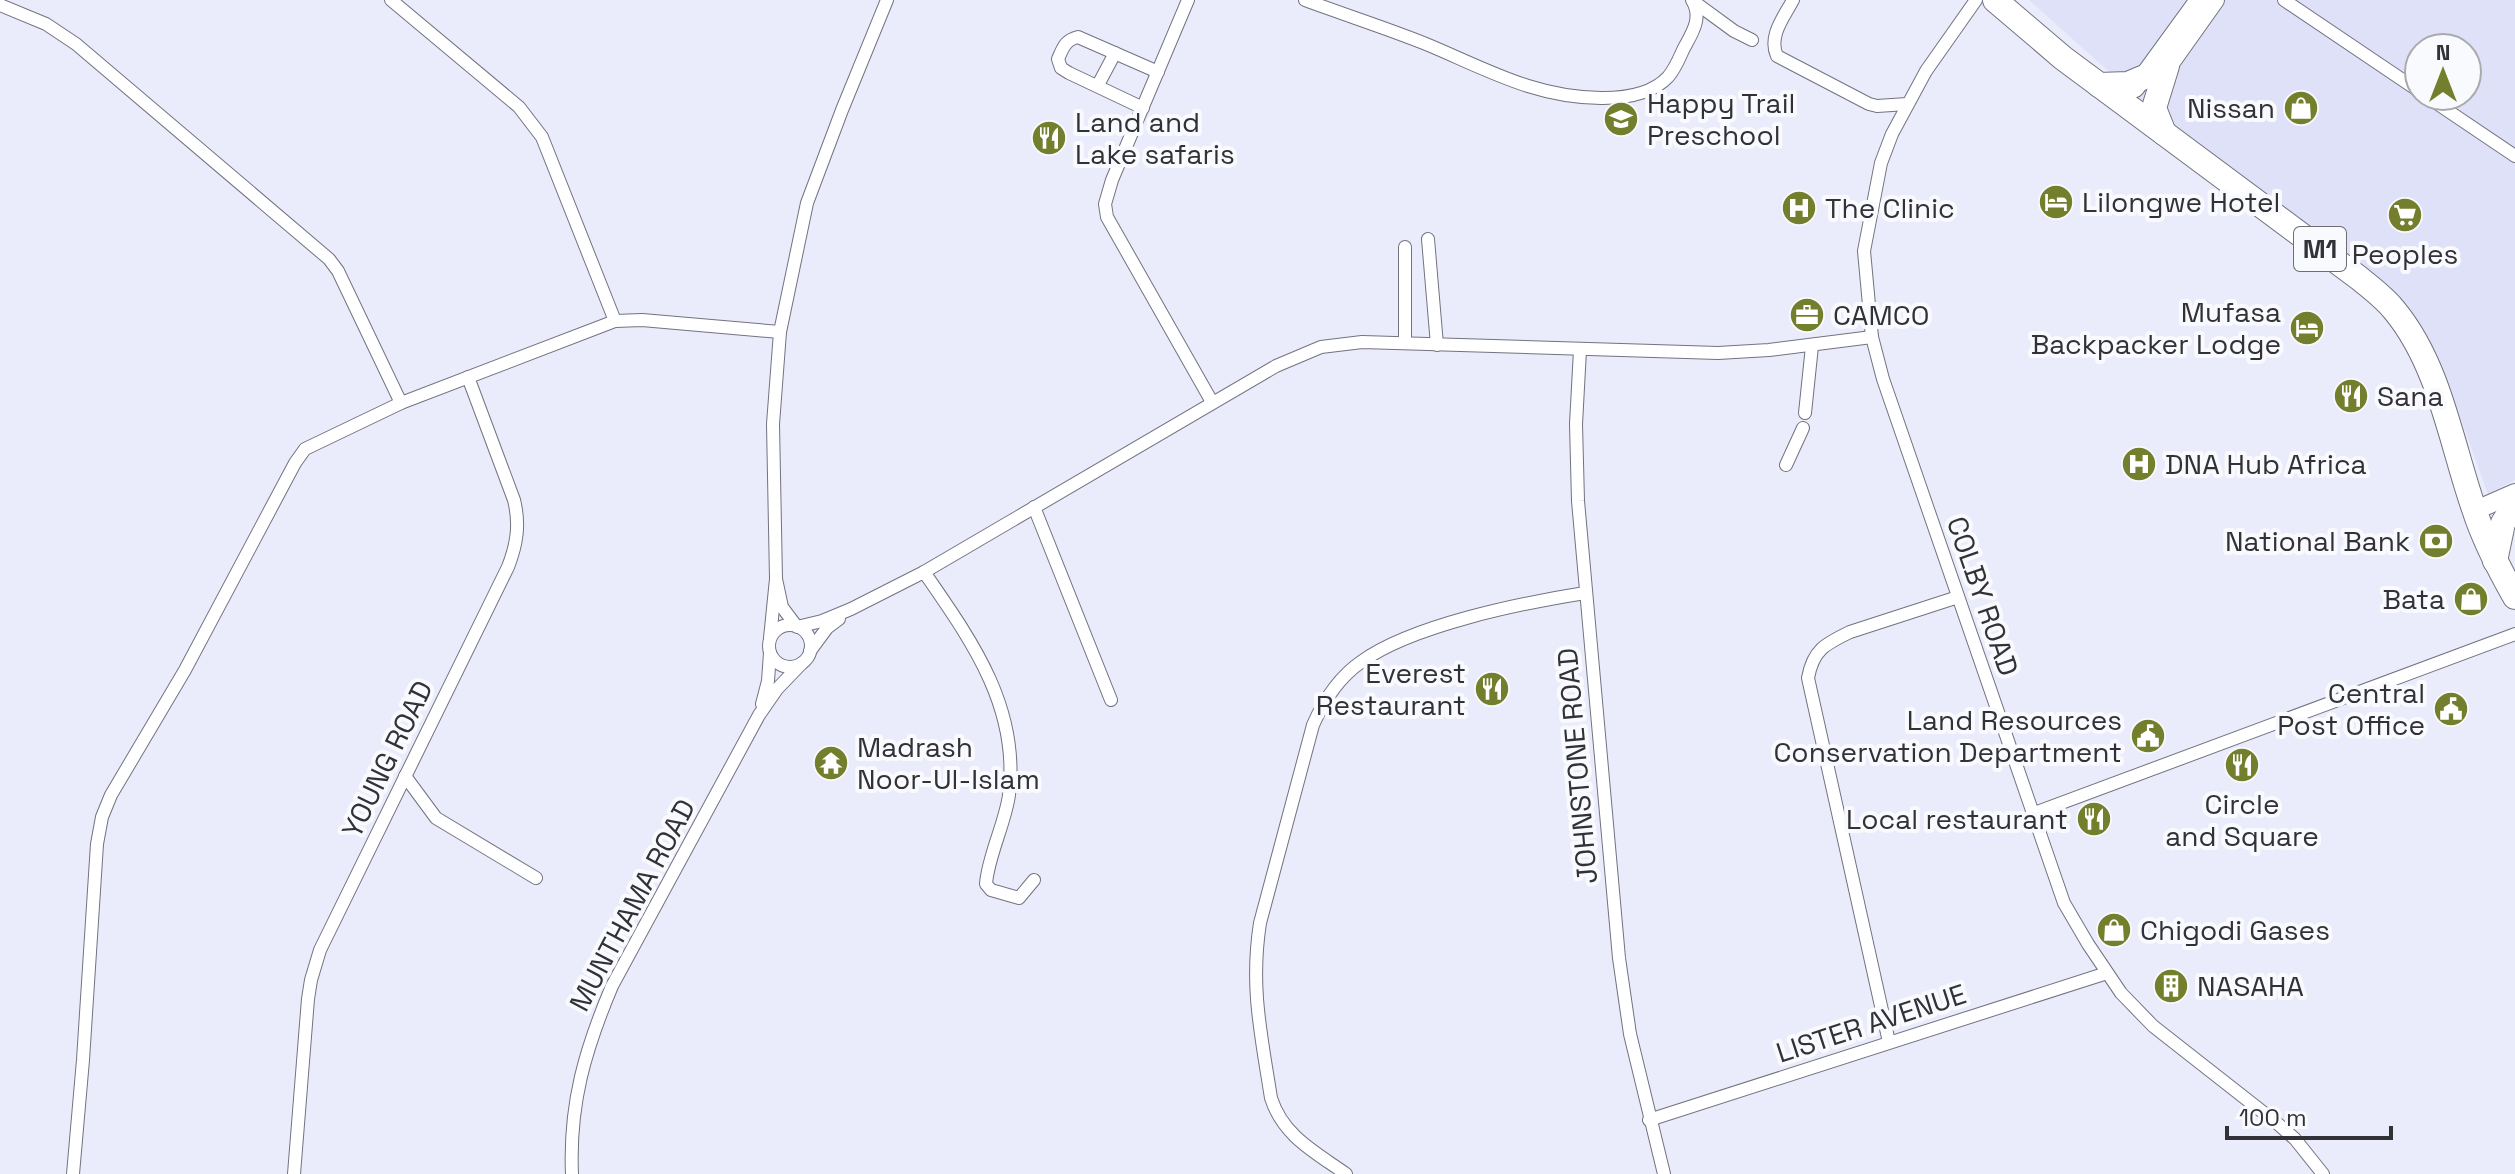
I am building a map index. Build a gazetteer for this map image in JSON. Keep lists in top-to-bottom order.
{
  "streets": {
    "highway": ["M1"],
    "street": [
      "COLBY ROAD",
      "YOUNG ROAD",
      "JOHNSTONE ROAD",
      "MUNTHAMA ROAD",
      "LISTER AVENUE"
    ]
  },
  "crossings": [
    ["COLBY ROAD", "LISTER AVENUE"],
    ["JOHNSTONE ROAD", "LISTER AVENUE"]
  ],
  "places": {
    "shop": ["Nissan", "Bata", "Chigodi Gases"],
    "school or university": ["Happy Trail Preschool"],
    "restaurant": [
      "Land and Lake safaris",
      "Sana",
      "Everest Restaurant",
      "Circle and Square",
      "Local restaurant"
    ],
    "hotel": ["Lilongwe Hotel", "Mufasa Backpacker Lodge"],
    "hospital": ["The Clinic", "DNA Hub Africa"],
    "supermarket": ["Peoples"],
    "office": ["CAMCO"],
    "bank": ["National Bank"],
    "public building": ["Central Post Office", "Land Resources Conservation Department"],
    "temple": ["Madrash Noor-Ul-Islam"],
    "building": ["NASAHA"]
  },
  "scale_bar": "100 m",
  "north": "top"
}
